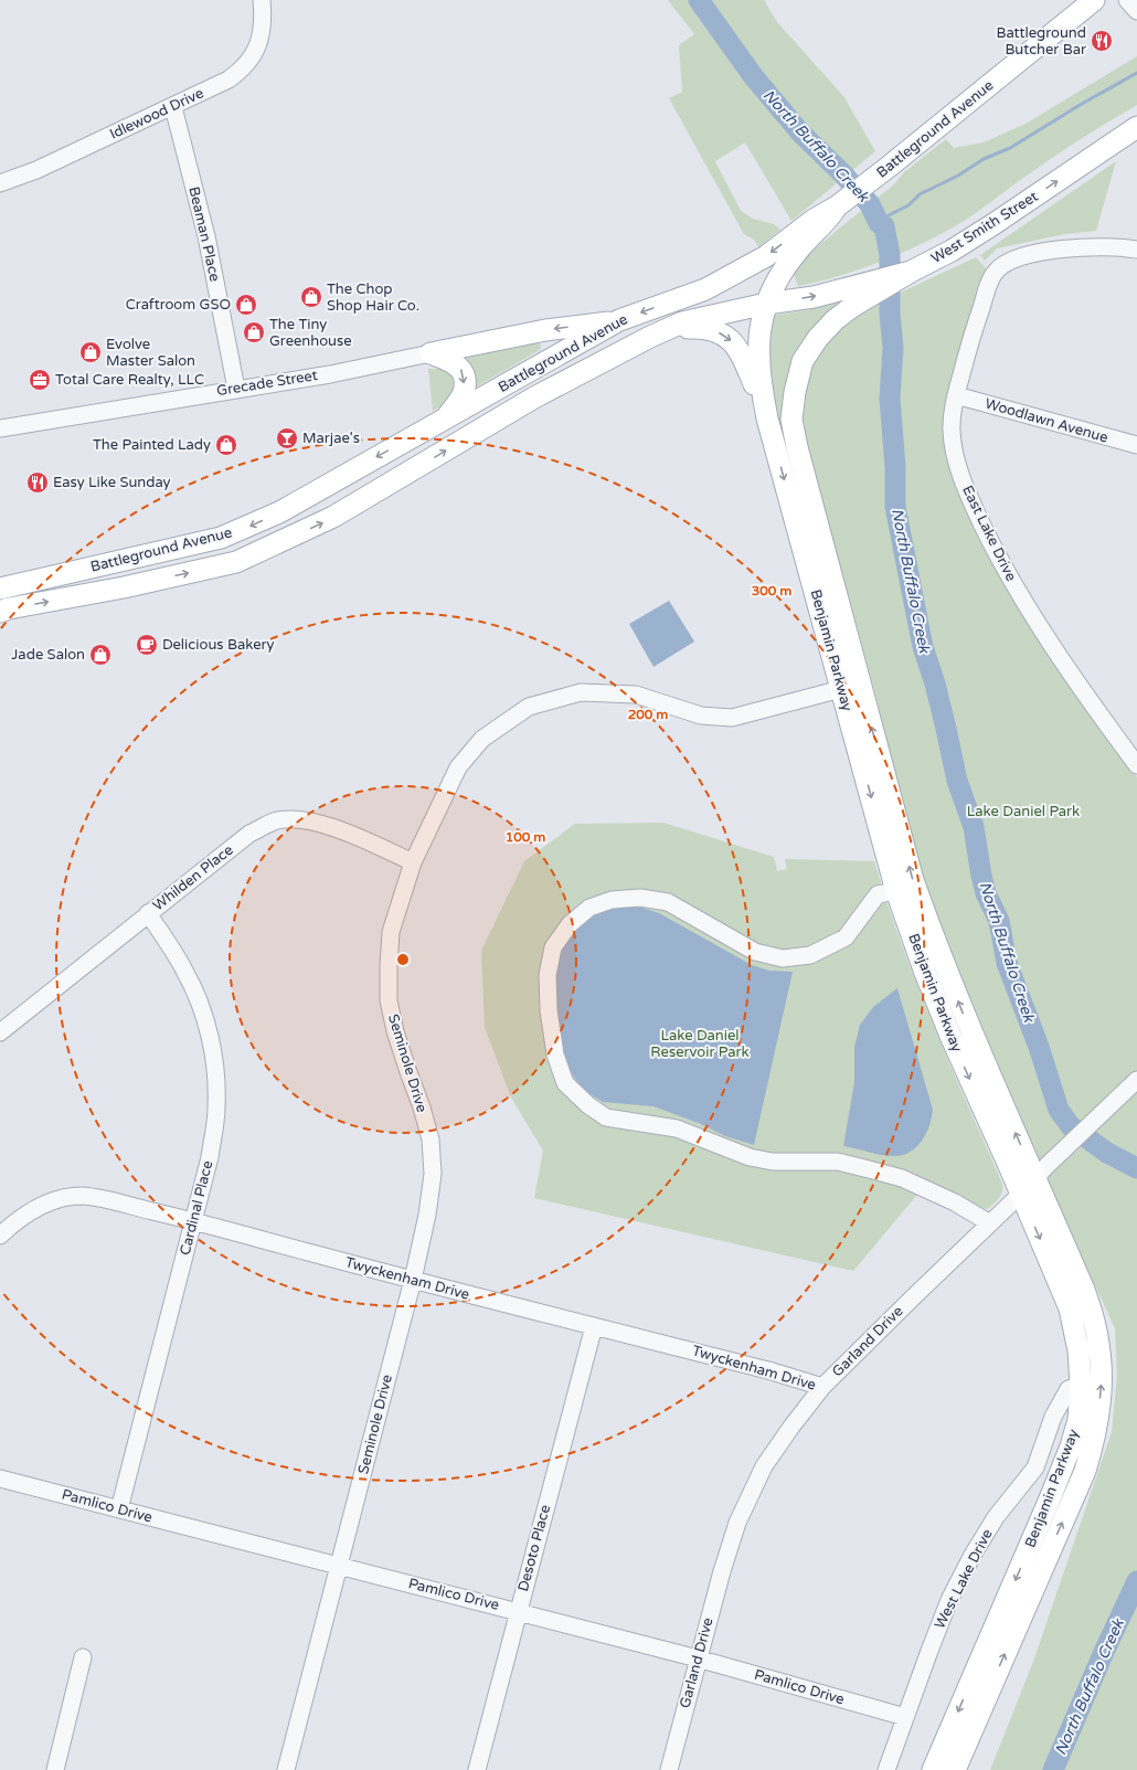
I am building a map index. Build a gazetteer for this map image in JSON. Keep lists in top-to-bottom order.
{
  "streets": {
    "main road": ["Battleground Avenue", "West Smith Street", "Benjamin Parkway"],
    "street": [
      "Idlewood Drive",
      "Beaman Place",
      "Grecade Street",
      "Woodlawn Avenue",
      "East Lake Drive",
      "Whilden Place",
      "Seminole Drive",
      "Cardinal Place",
      "Twyckenham Drive",
      "Garland Drive",
      "Pamlico Drive",
      "Desoto Place",
      "West Lake Drive"
    ]
  },
  "crossings": [
    ["Idlewood Drive", "Beaman Place"],
    ["Battleground Avenue", "West Smith Street"],
    ["Battleground Avenue", "Benjamin Parkway"],
    ["West Smith Street", "Benjamin Parkway"],
    ["Beaman Place", "Grecade Street"],
    ["Woodlawn Avenue", "East Lake Drive"],
    ["Benjamin Parkway", "Seminole Drive"],
    ["Benjamin Parkway", "Garland Drive"],
    ["Benjamin Parkway", "West Lake Drive"],
    ["Whilden Place", "Seminole Drive"],
    ["Whilden Place", "Cardinal Place"],
    ["Seminole Drive", "Twyckenham Drive"],
    ["Seminole Drive", "Pamlico Drive"],
    ["Cardinal Place", "Twyckenham Drive"],
    ["Cardinal Place", "Pamlico Drive"],
    ["Twyckenham Drive", "Garland Drive"],
    ["Twyckenham Drive", "Desoto Place"],
    ["Garland Drive", "Pamlico Drive"],
    ["Pamlico Drive", "Desoto Place"],
    ["Pamlico Drive", "West Lake Drive"]
  ],
  "one_way": ["West Smith Street"],
  "water": ["North Buffalo Creek"],
  "parks": ["Lake Daniel Park", "Lake Daniel Reservoir Park"],
  "places": {
    "restaurant": ["Battleground Butcher Bar", "Easy Like Sunday"],
    "shop": [
      "The Chop Shop Hair Co.",
      "Craftroom GSO",
      "The Tiny Greenhouse",
      "Evolve Master Salon",
      "The Painted Lady",
      "Jade Salon"
    ],
    "office": ["Total Care Realty, LLC"],
    "bar": ["Marjae's"],
    "cafe": ["Delicious Bakery"]
  },
  "rings": ["300 m", "200 m", "100 m"]
}
